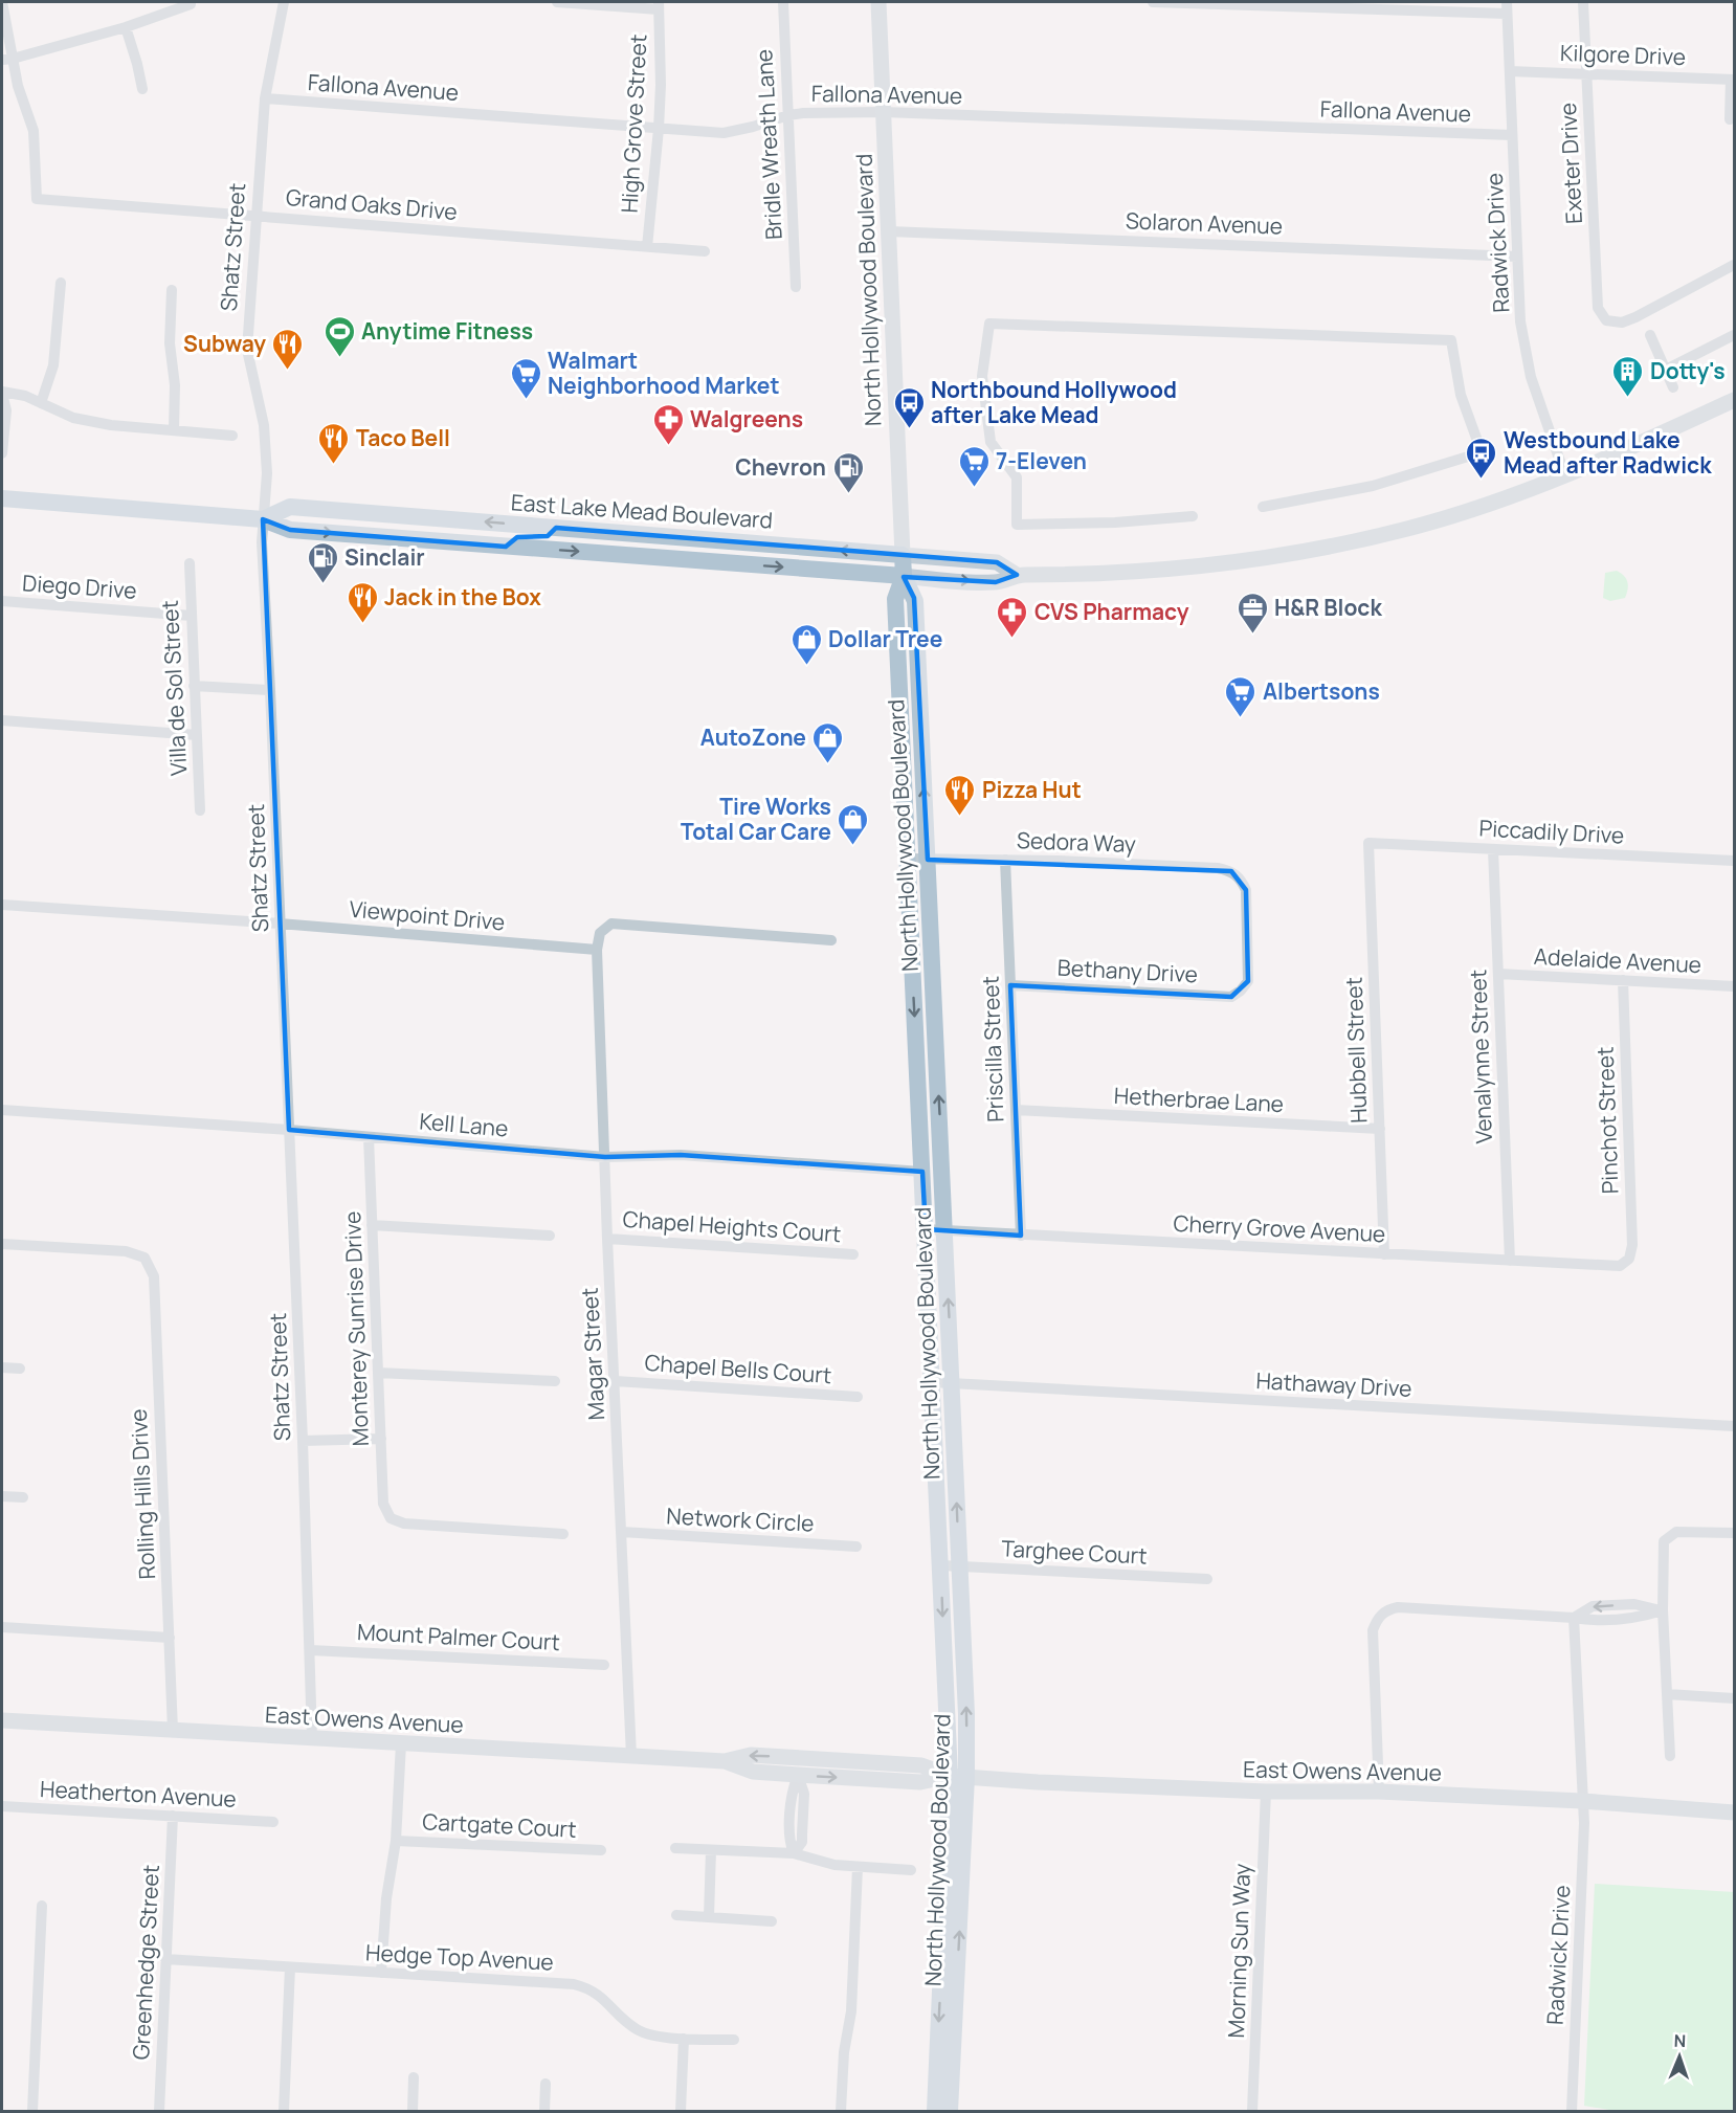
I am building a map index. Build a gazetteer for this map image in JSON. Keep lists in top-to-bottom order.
{
  "streets": {
    "main road": ["North Hollywood Boulevard", "East Lake Mead Boulevard", "East Owens Avenue"],
    "street": [
      "Kilgore Drive",
      "Fallona Avenue",
      "High Grove Street",
      "Bridle Wreath Lane",
      "Exeter Drive",
      "Grand Oaks Drive",
      "Solaron Avenue",
      "Radwick Drive",
      "Shatz Street",
      "Diego Drive",
      "Villa de Sol Street",
      "Piccadily Drive",
      "Sedora Way",
      "Viewpoint Drive",
      "Adelaide Avenue",
      "Bethany Drive",
      "Priscilla Street",
      "Hubbell Street",
      "Venalynne Street",
      "Hetherbrae Lane",
      "Pinchot Street",
      "Kell Lane",
      "Chapel Heights Court",
      "Cherry Grove Avenue",
      "Monterey Sunrise Drive",
      "Magar Street",
      "Chapel Bells Court",
      "Hathaway Drive",
      "Rolling Hills Drive",
      "Network Circle",
      "Targhee Court",
      "Mount Palmer Court",
      "Heatherton Avenue",
      "Cartgate Court",
      "Morning Sun Way",
      "Hedge Top Avenue",
      "Greenhedge Street"
    ]
  },
  "crossings": [
    ["Kilgore Drive", "Exeter Drive"],
    ["Kilgore Drive", "Radwick Drive"],
    ["Fallona Avenue", "High Grove Street"],
    ["Fallona Avenue", "Bridle Wreath Lane"],
    ["Fallona Avenue", "Radwick Drive"],
    ["Fallona Avenue", "Shatz Street"],
    ["Fallona Avenue", "North Hollywood Boulevard"],
    ["High Grove Street", "Grand Oaks Drive"],
    ["Grand Oaks Drive", "Shatz Street"],
    ["Solaron Avenue", "Radwick Drive"],
    ["Solaron Avenue", "North Hollywood Boulevard"],
    ["Radwick Drive", "East Lake Mead Boulevard"],
    ["Radwick Drive", "East Owens Avenue"],
    ["Shatz Street", "East Lake Mead Boulevard"],
    ["Shatz Street", "Viewpoint Drive"],
    ["Shatz Street", "Kell Lane"],
    ["Shatz Street", "Mount Palmer Court"],
    ["Shatz Street", "East Owens Avenue"],
    ["North Hollywood Boulevard", "East Lake Mead Boulevard"],
    ["North Hollywood Boulevard", "Sedora Way"],
    ["North Hollywood Boulevard", "Kell Lane"],
    ["North Hollywood Boulevard", "Cherry Grove Avenue"],
    ["North Hollywood Boulevard", "Hathaway Drive"],
    ["North Hollywood Boulevard", "Targhee Court"],
    ["North Hollywood Boulevard", "East Owens Avenue"],
    ["Diego Drive", "Villa de Sol Street"],
    ["Piccadily Drive", "Hubbell Street"],
    ["Piccadily Drive", "Venalynne Street"],
    ["Sedora Way", "Bethany Drive"],
    ["Sedora Way", "Priscilla Street"],
    ["Viewpoint Drive", "Magar Street"],
    ["Adelaide Avenue", "Venalynne Street"],
    ["Adelaide Avenue", "Pinchot Street"],
    ["Bethany Drive", "Priscilla Street"],
    ["Priscilla Street", "Hetherbrae Lane"],
    ["Priscilla Street", "Cherry Grove Avenue"],
    ["Hubbell Street", "Hetherbrae Lane"],
    ["Hubbell Street", "Cherry Grove Avenue"],
    ["Venalynne Street", "Cherry Grove Avenue"],
    ["Pinchot Street", "Cherry Grove Avenue"],
    ["Kell Lane", "Monterey Sunrise Drive"],
    ["Kell Lane", "Magar Street"],
    ["Chapel Heights Court", "Magar Street"],
    ["Magar Street", "Chapel Bells Court"],
    ["Magar Street", "Network Circle"],
    ["Magar Street", "East Owens Avenue"],
    ["Rolling Hills Drive", "East Owens Avenue"],
    ["East Owens Avenue", "Morning Sun Way"],
    ["Heatherton Avenue", "Greenhedge Street"],
    ["Hedge Top Avenue", "Greenhedge Street"]
  ],
  "places": {
    "sports": ["Anytime Fitness"],
    "restaurant": [
      "Subway",
      "Taco Bell",
      "Jack in the Box",
      "Pizza Hut"
    ],
    "building": ["Dotty's"],
    "supermarket": ["Walmart Neighborhood Market", "7-Eleven", "Albertsons"],
    "bus stop": ["Northbound Hollywood after Lake Mead", "Westbound Lake Mead after Radwick"],
    "pharmacy": ["Walgreens", "CVS Pharmacy"],
    "fuel station": ["Chevron", "Sinclair"],
    "office": ["H&R Block"],
    "shop": ["Dollar Tree", "AutoZone", "Tire Works Total Car Care"]
  },
  "north": "top"
}
